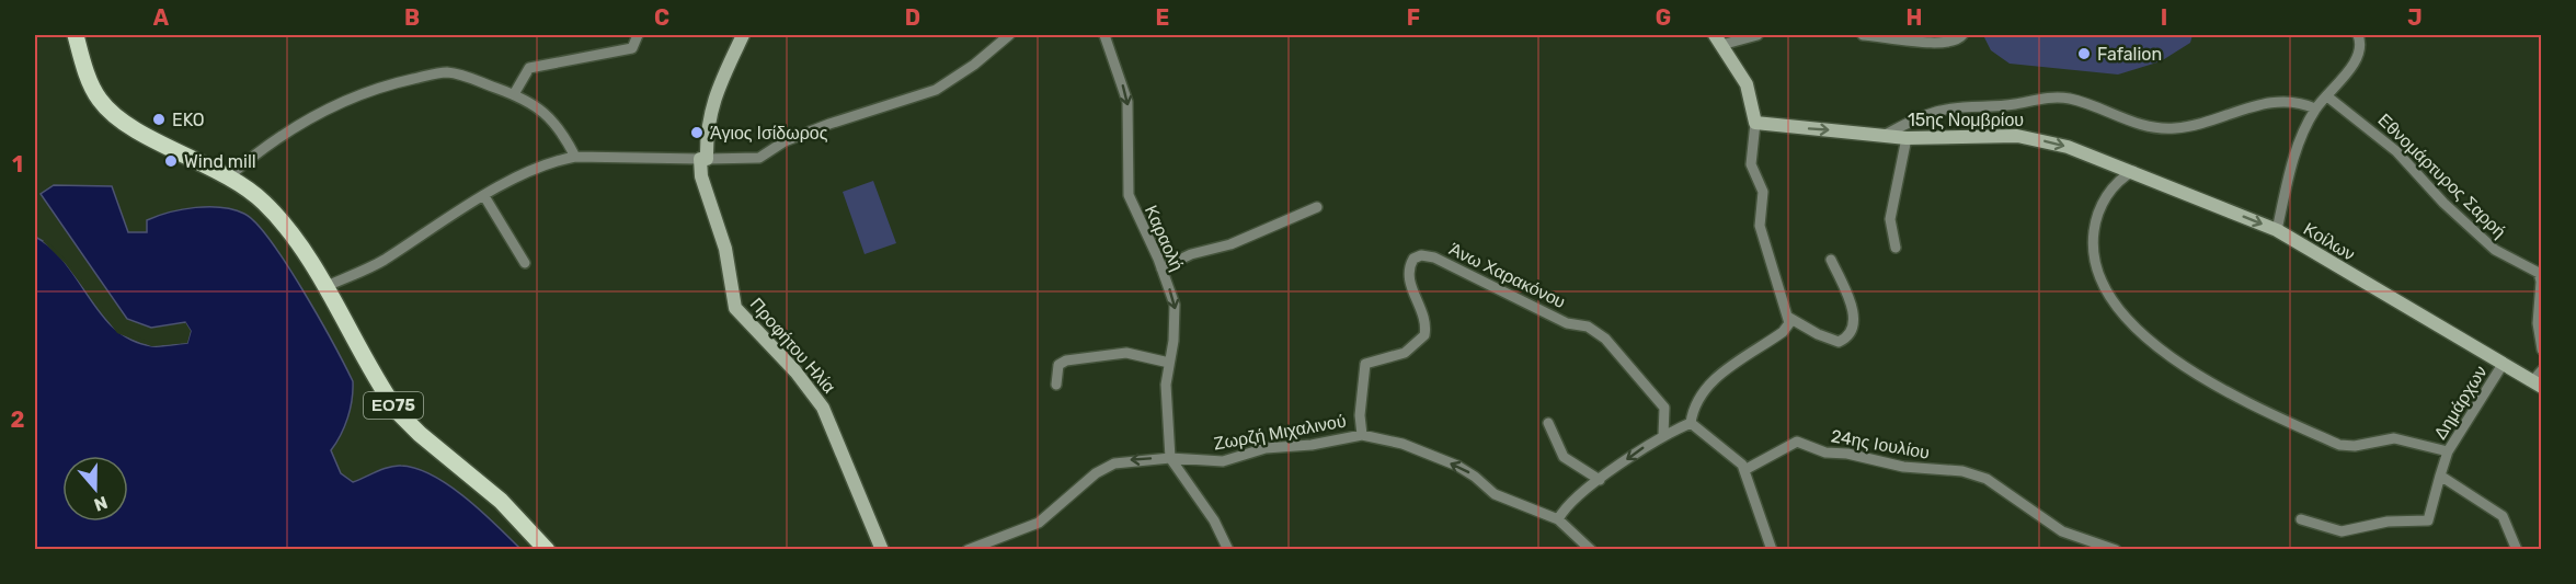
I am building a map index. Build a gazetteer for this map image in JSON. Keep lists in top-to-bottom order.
{
  "streets": {
    "main road": [
      "15ης Νομβρίου",
      "Κοίλων",
      "Προφήτου Ηλία",
      "ΕΟ75"
    ],
    "street": [
      "Εθνομάρτυρος Σαρρή",
      "Καραολή",
      "Άνω Χαρακόνου",
      "Δημάρχων",
      "Ζωρζή Μιχαλινού",
      "24ης Ιουλίου"
    ]
  },
  "crossings": [
    ["15ης Νομβρίου", "Κοίλων"],
    ["Εθνομάρτυρος Σαρρή", "Κοίλων"],
    ["Καραολή", "Ζωρζή Μιχαλινού"],
    ["Κοίλων", "Δημάρχων"],
    ["Άνω Χαρακόνου", "Ζωρζή Μιχαλινού"]
  ],
  "one_way": ["15ης Νομβρίου", "Καραολή", "Ζωρζή Μιχαλινού"],
  "places": [
    "Fafalion",
    "EKO",
    "Άγιος Ισίδωρος",
    "Wind mill"
  ],
  "north": "bottom",
  "grid": {
    "columns": [
      "A",
      "B",
      "C",
      "D",
      "E",
      "F",
      "G",
      "H",
      "I",
      "J"
    ],
    "rows": ["1", "2"]
  }
}
